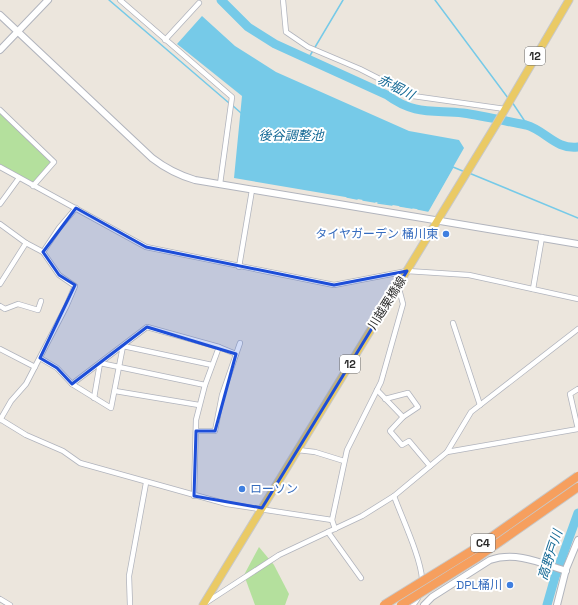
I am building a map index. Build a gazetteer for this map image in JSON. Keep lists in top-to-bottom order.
{
  "streets": {
    "highway": ["C4"],
    "main road": ["12", "川越栗橋線"]
  },
  "water": ["赤堀川", "後谷調整池", "高野戸川"],
  "places": ["タイヤガーデン 桶川東", "ローソン", "DPL桶川"]
}
